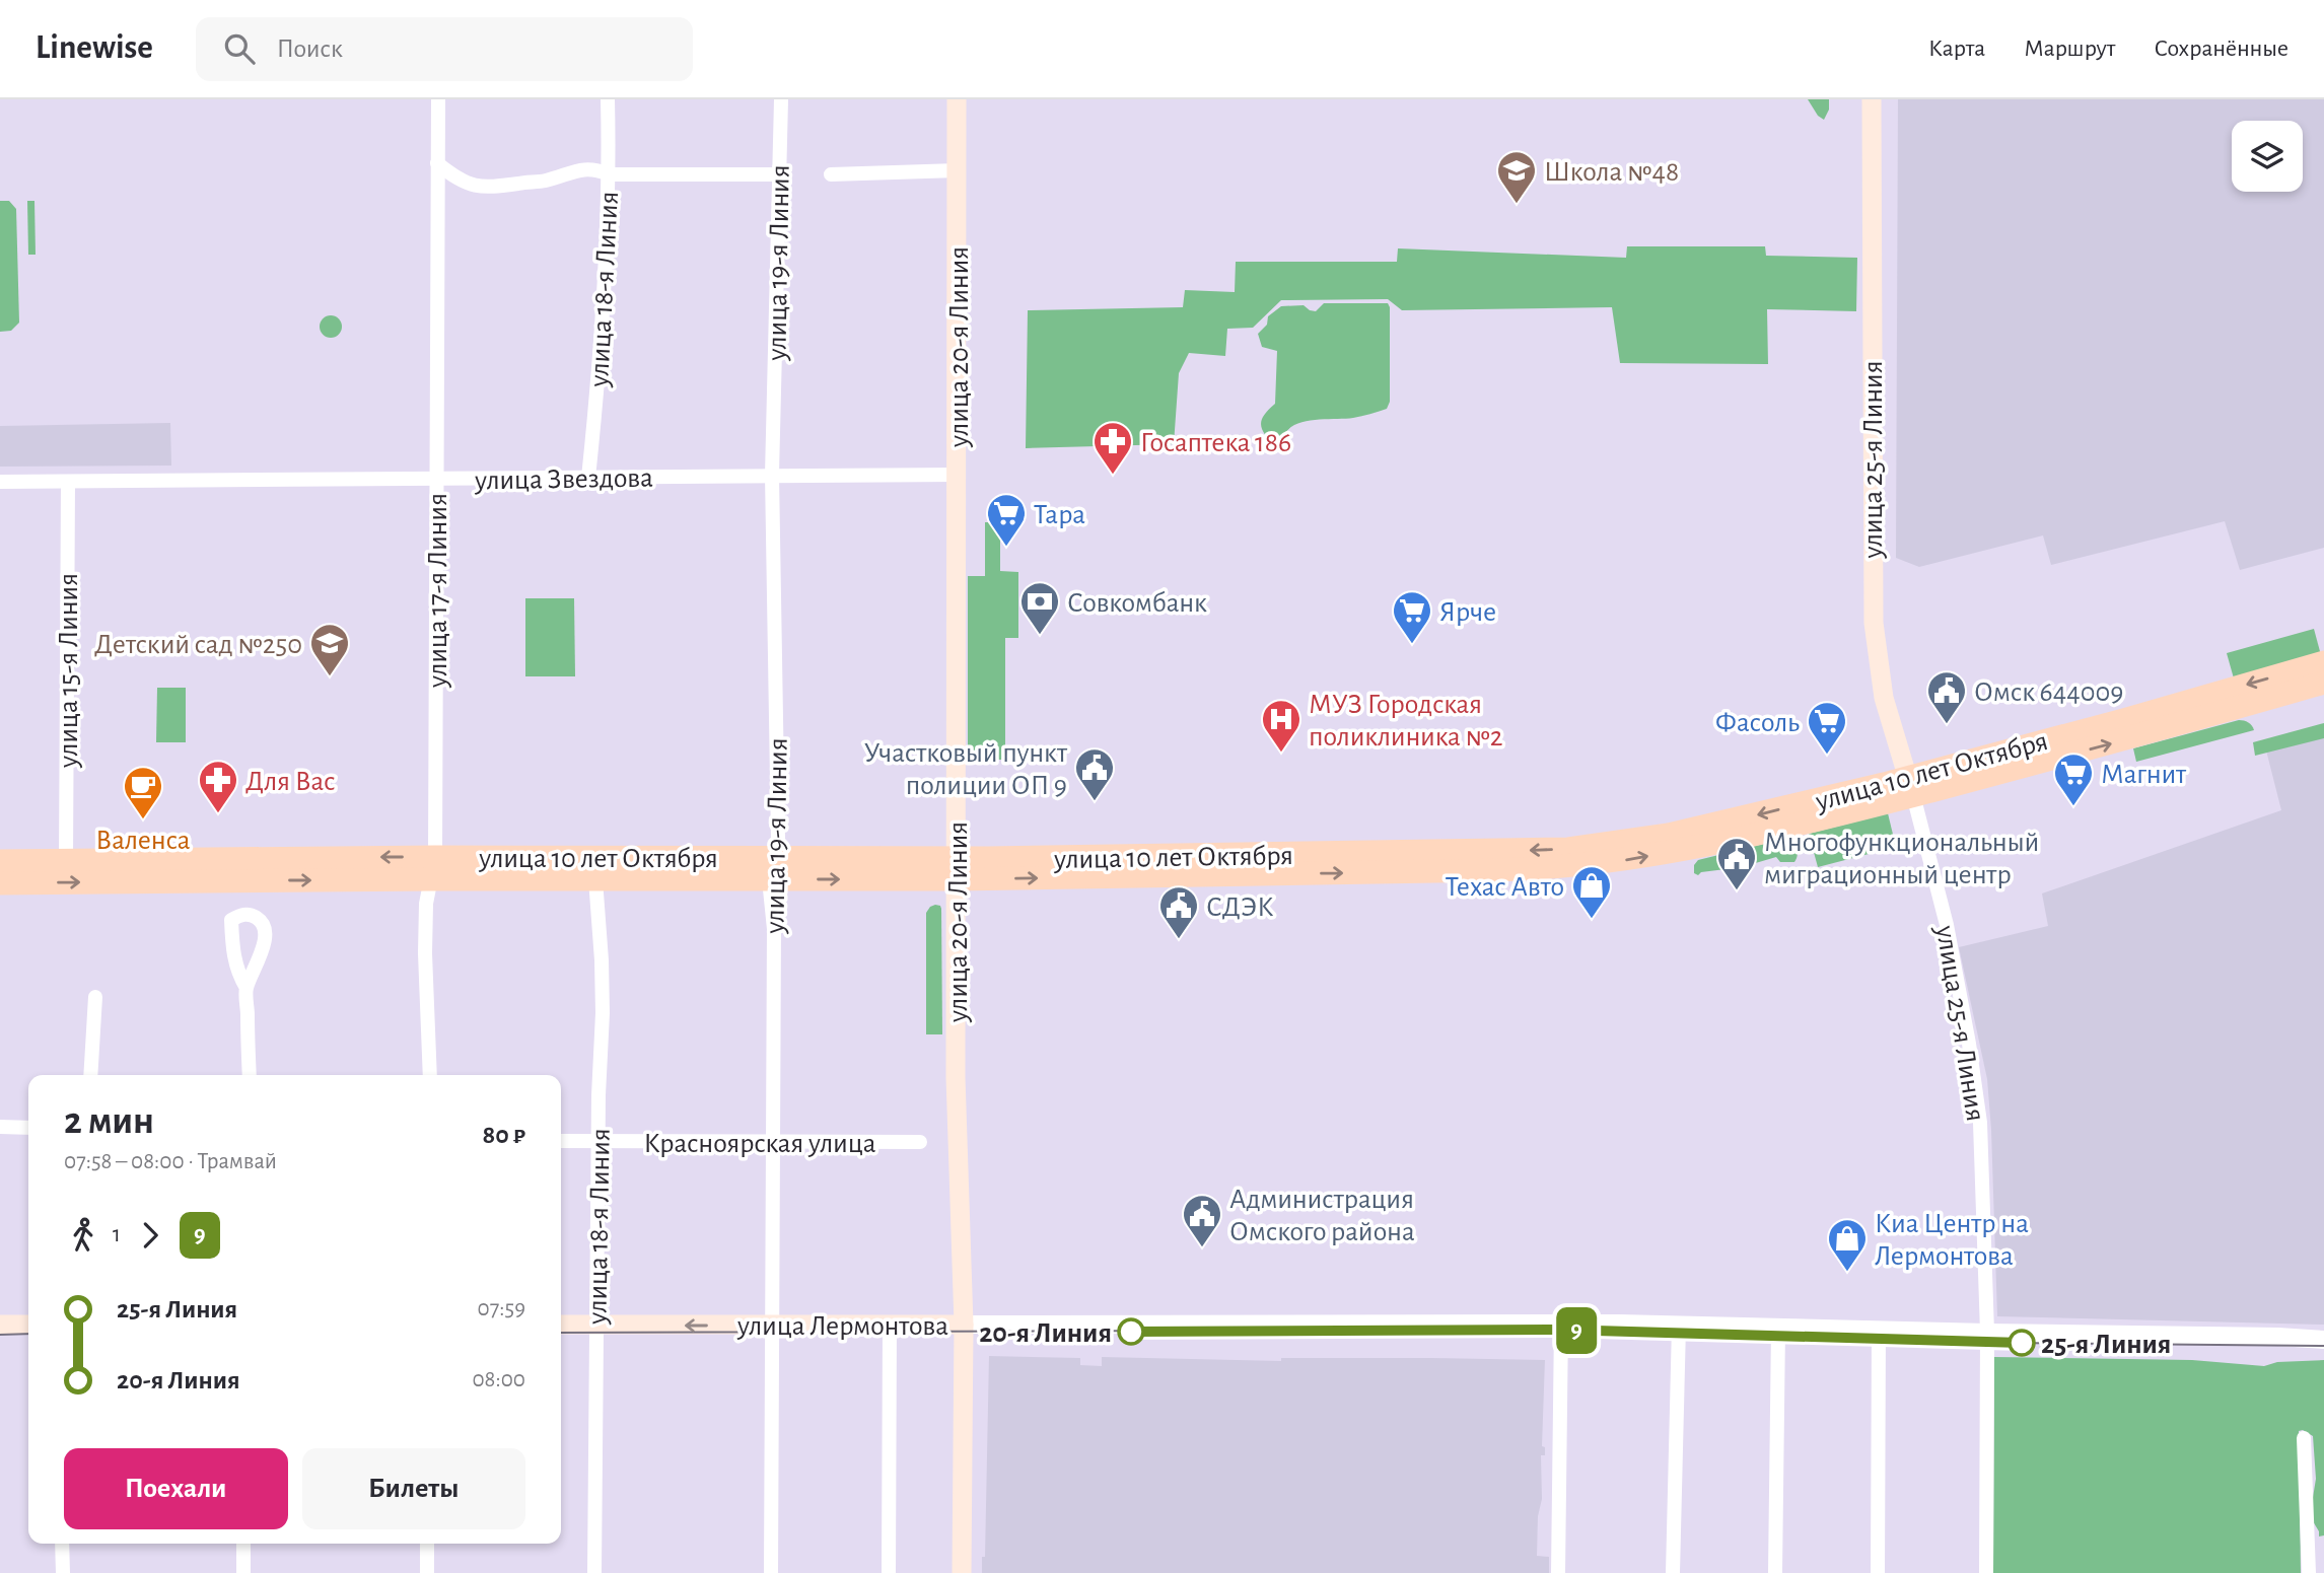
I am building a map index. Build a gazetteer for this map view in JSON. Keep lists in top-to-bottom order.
{
  "streets": {
    "main road": [
      "улица 20-я Линия",
      "улица 25-я Линия",
      "улица 10 лет Октября",
      "улица Лермонтова"
    ],
    "street": [
      "улица 19-я Линия",
      "улица 18-я Линия",
      "улица Звездова",
      "улица 17-я Линия",
      "улица 15-я Линия",
      "Красноярская улица"
    ]
  },
  "crossings": [
    ["улица 19-я Линия", "улица Звездова"],
    ["улица 19-я Линия", "улица 10 лет Октября"],
    ["улица 19-я Линия", "Красноярская улица"],
    ["улица 19-я Линия", "улица Лермонтова"],
    ["улица 18-я Линия", "улица Звездова"],
    ["улица 18-я Линия", "улица 10 лет Октября"],
    ["улица 18-я Линия", "Красноярская улица"],
    ["улица 18-я Линия", "улица Лермонтова"],
    ["улица 20-я Линия", "улица Звездова"],
    ["улица 20-я Линия", "улица 10 лет Октября"],
    ["улица 20-я Линия", "улица Лермонтова"],
    ["улица 25-я Линия", "улица 10 лет Октября"],
    ["улица 25-я Линия", "улица Лермонтова"],
    ["улица Звездова", "улица 17-я Линия"],
    ["улица Звездова", "улица 15-я Линия"],
    ["улица 17-я Линия", "улица 10 лет Октября"],
    ["улица 15-я Линия", "улица 10 лет Октября"]
  ],
  "places": {
    "school or university": ["Школа №48", "Детский сад №250"],
    "pharmacy": ["Госаптека 186", "Для Вас"],
    "supermarket": [
      "Тара",
      "Ярче",
      "Фасоль",
      "Магнит"
    ],
    "bank": ["Совкомбанк"],
    "public building": [
      "Омск 644009",
      "Участковый пункт полиции ОП 9",
      "Многофункциональный миграционный центр",
      "СДЭК",
      "Администрация Омского района"
    ],
    "hospital": ["МУЗ Городская поликлиника №2"],
    "cafe": ["Валенса"],
    "shop": ["Техас Авто", "Киа Центр на Лермонтова"],
    "other": ["20-я Линия", "25-я Линия"]
  },
  "lines": ["tram line 9"],
  "page": {
    "header": "Linewise",
    "search": "Поиск",
    "nav": ["Карта", "Маршрут", "Сохранённые"],
    "on_map": "9",
    "heading": ["2 мин", "07:58 – 08:00 · Трамвай", "80 ₽"],
    "legs": ["1", "9"],
    "list": [
      {
        "name": "25-я Линия",
        "value": "07:59"
      },
      {
        "name": "20-я Линия",
        "value": "08:00"
      }
    ],
    "buttons": ["Поехали", "Билеты"]
  }
}
